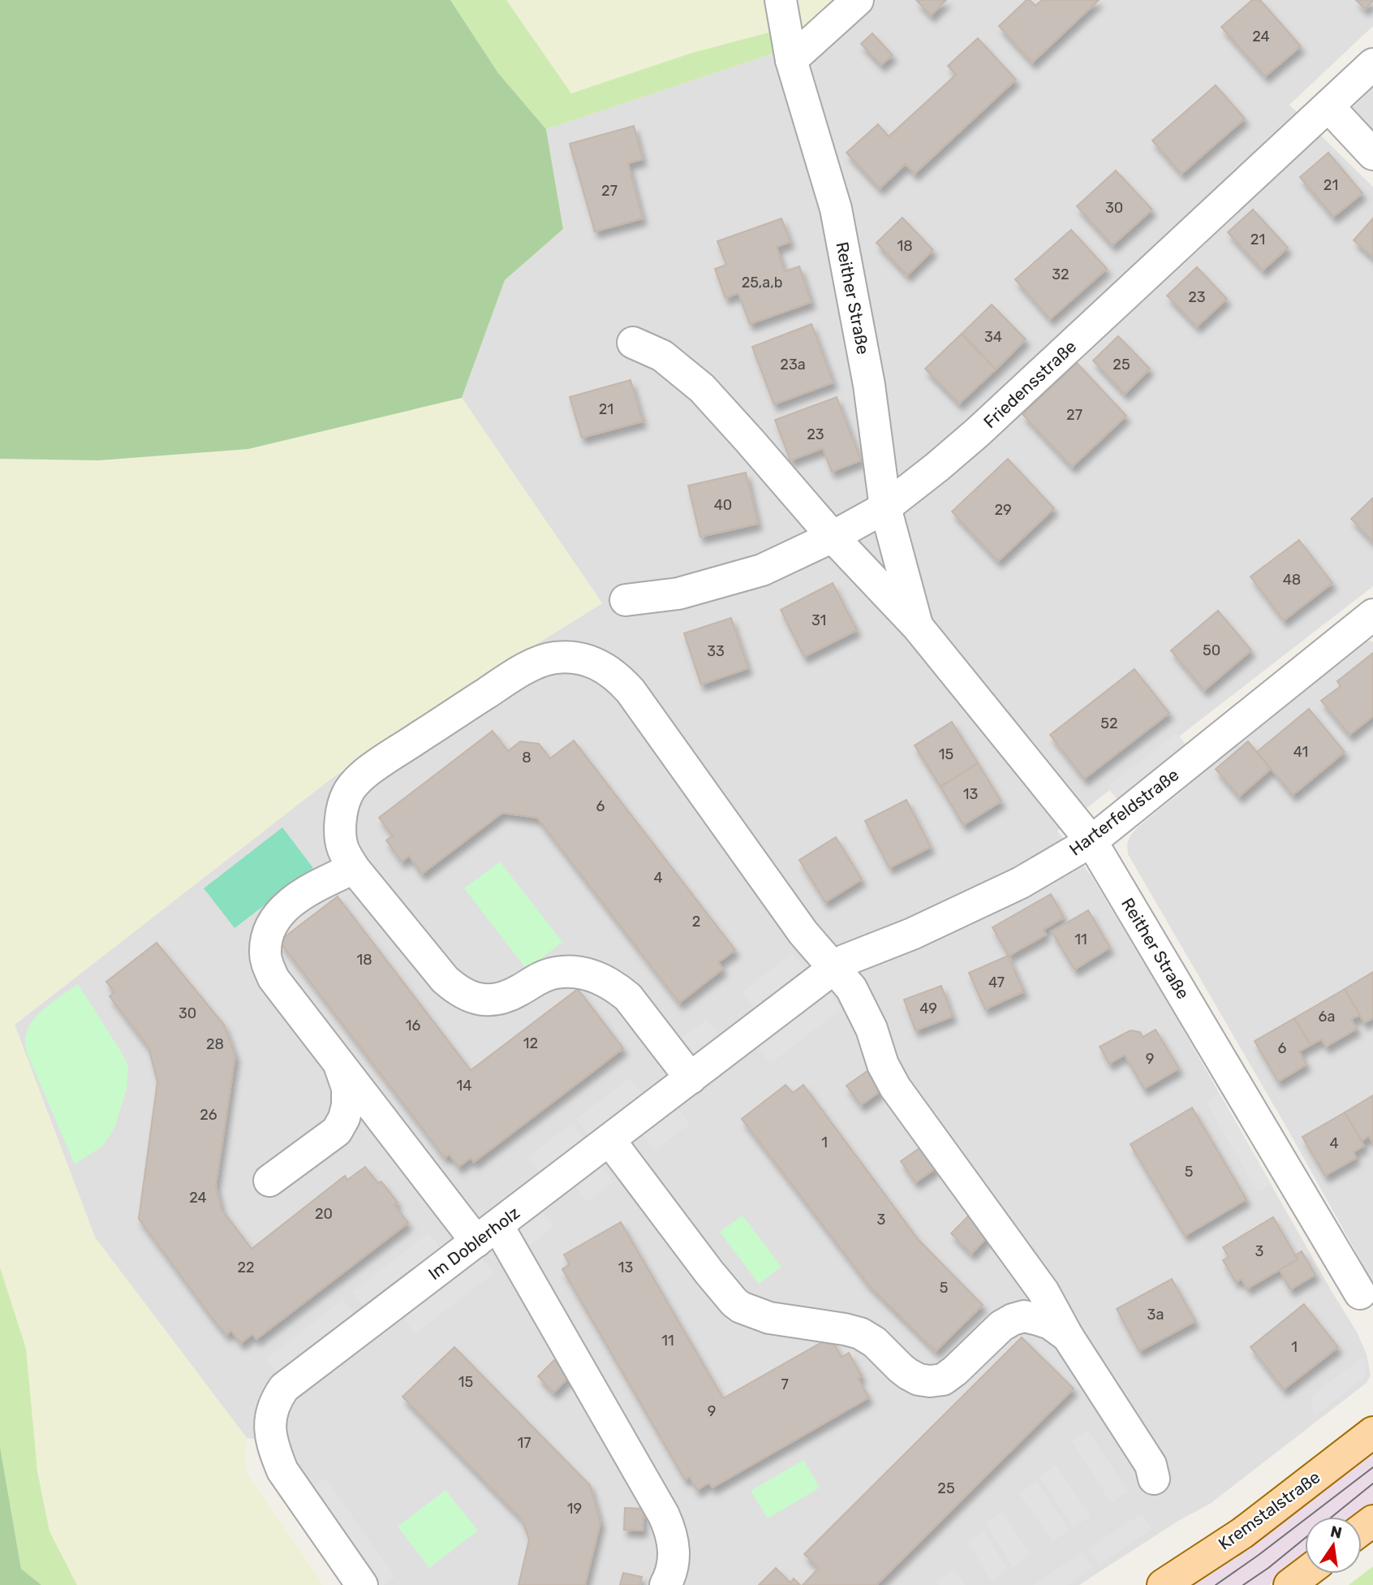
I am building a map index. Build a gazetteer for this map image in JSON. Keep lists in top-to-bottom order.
{
  "streets": {
    "main road": ["Kremstalstraße"],
    "street": [
      "Reither Straße",
      "Friedensstraße",
      "Harterfeldstraße",
      "Im Doblerholz"
    ]
  },
  "crossings": [
    ["Reither Straße", "Friedensstraße"],
    ["Reither Straße", "Harterfeldstraße"],
    ["Harterfeldstraße", "Im Doblerholz"]
  ],
  "house_numbers": [
    "24",
    "21",
    "27",
    "30",
    "21",
    "18",
    "32",
    "25,a,b",
    "23",
    "34",
    "23a",
    "25",
    "21",
    "27",
    "23",
    "40",
    "29",
    "48",
    "31",
    "50",
    "33",
    "52",
    "41",
    "15",
    "8",
    "13",
    "6",
    "4",
    "2",
    "11",
    "18",
    "47",
    "49",
    "30",
    "6a",
    "16",
    "12",
    "28",
    "6",
    "9",
    "14",
    "26",
    "1",
    "4",
    "5",
    "24",
    "20",
    "3",
    "3",
    "22",
    "13",
    "5",
    "3a",
    "11",
    "1",
    "15",
    "7",
    "9",
    "17",
    "25",
    "19"
  ],
  "north": "top"
}
